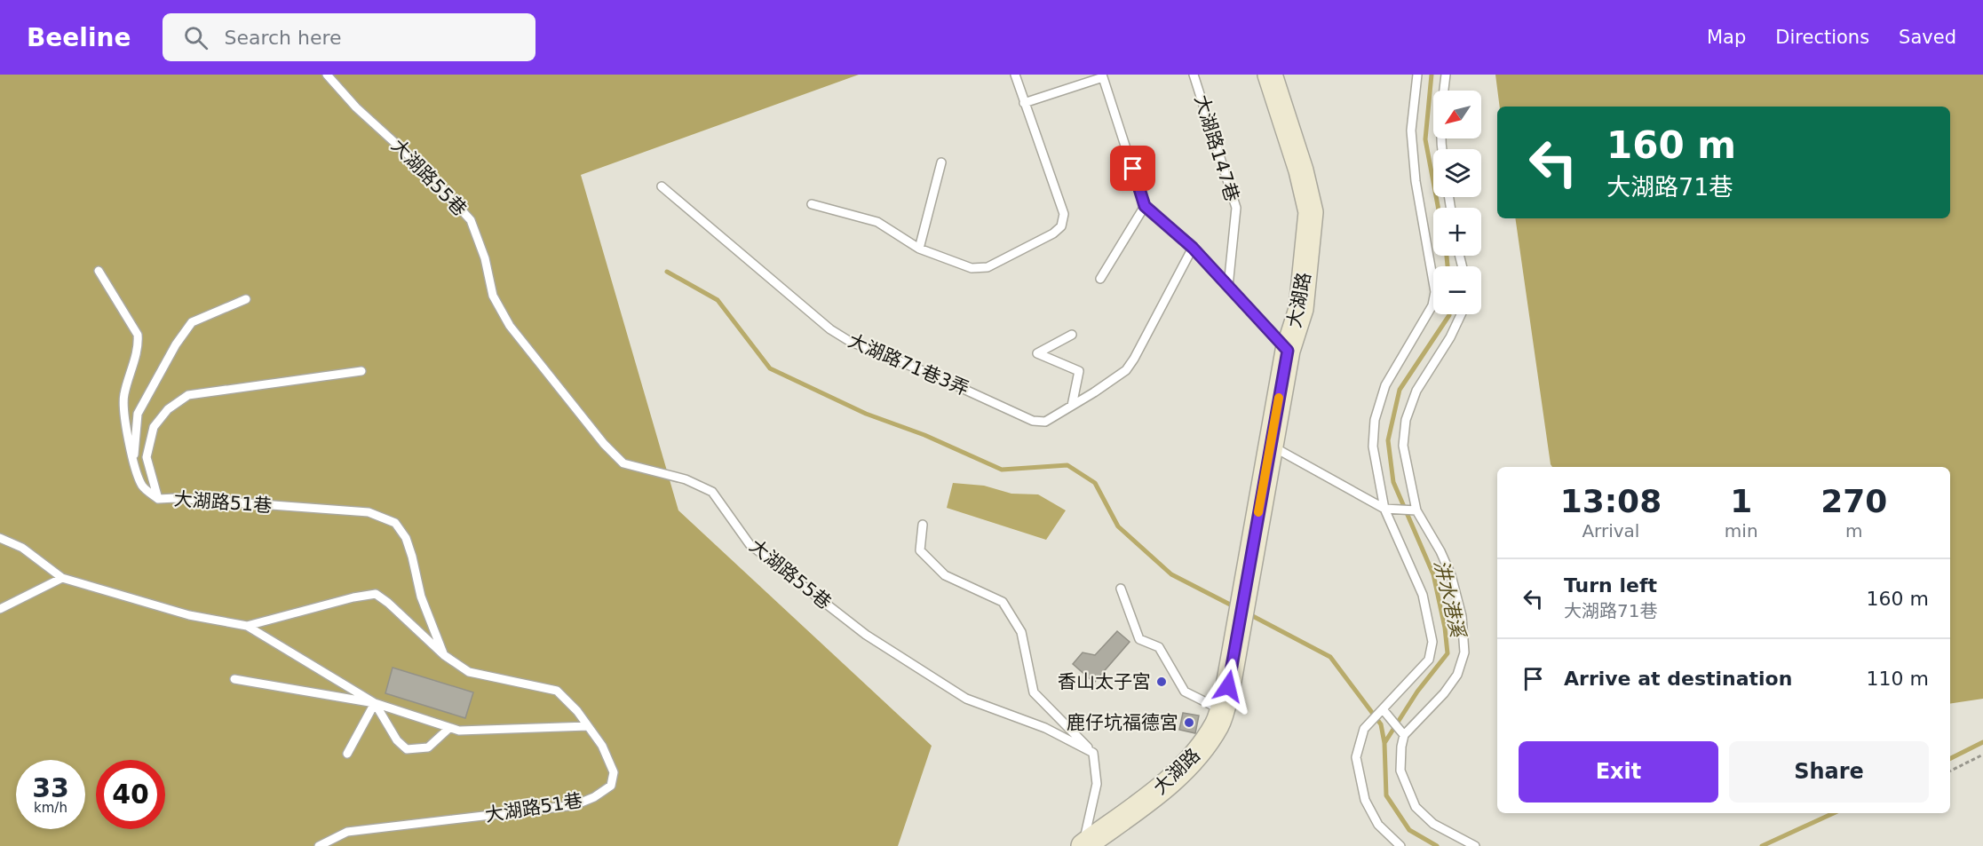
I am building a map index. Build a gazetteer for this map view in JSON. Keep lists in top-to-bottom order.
{
  "streets": {
    "street": ["大湖路"],
    "lane": [
      "大湖路147巷",
      "大湖路55巷",
      "大湖路71巷3弄",
      "大湖路51巷"
    ]
  },
  "water": ["汫水港溪"],
  "places": ["香山太子宮", "鹿仔坑福德宮"],
  "north": "bottom left",
  "page": {
    "header": "Beeline",
    "search": "Search here",
    "nav": ["Map", "Directions", "Saved"],
    "map_buttons": ["+", "−"],
    "turn": ["160 m", "大湖路71巷"],
    "eta": [
      "13:08",
      "Arrival",
      "1",
      "min",
      "270",
      "m"
    ],
    "list": [
      {
        "name": "Turn left",
        "note": "大湖路71巷",
        "value": "160 m"
      },
      {
        "name": "Arrive at destination",
        "value": "110 m"
      }
    ],
    "buttons": ["Exit", "Share"],
    "speed": "33 km/h",
    "limit": "40"
  }
}
